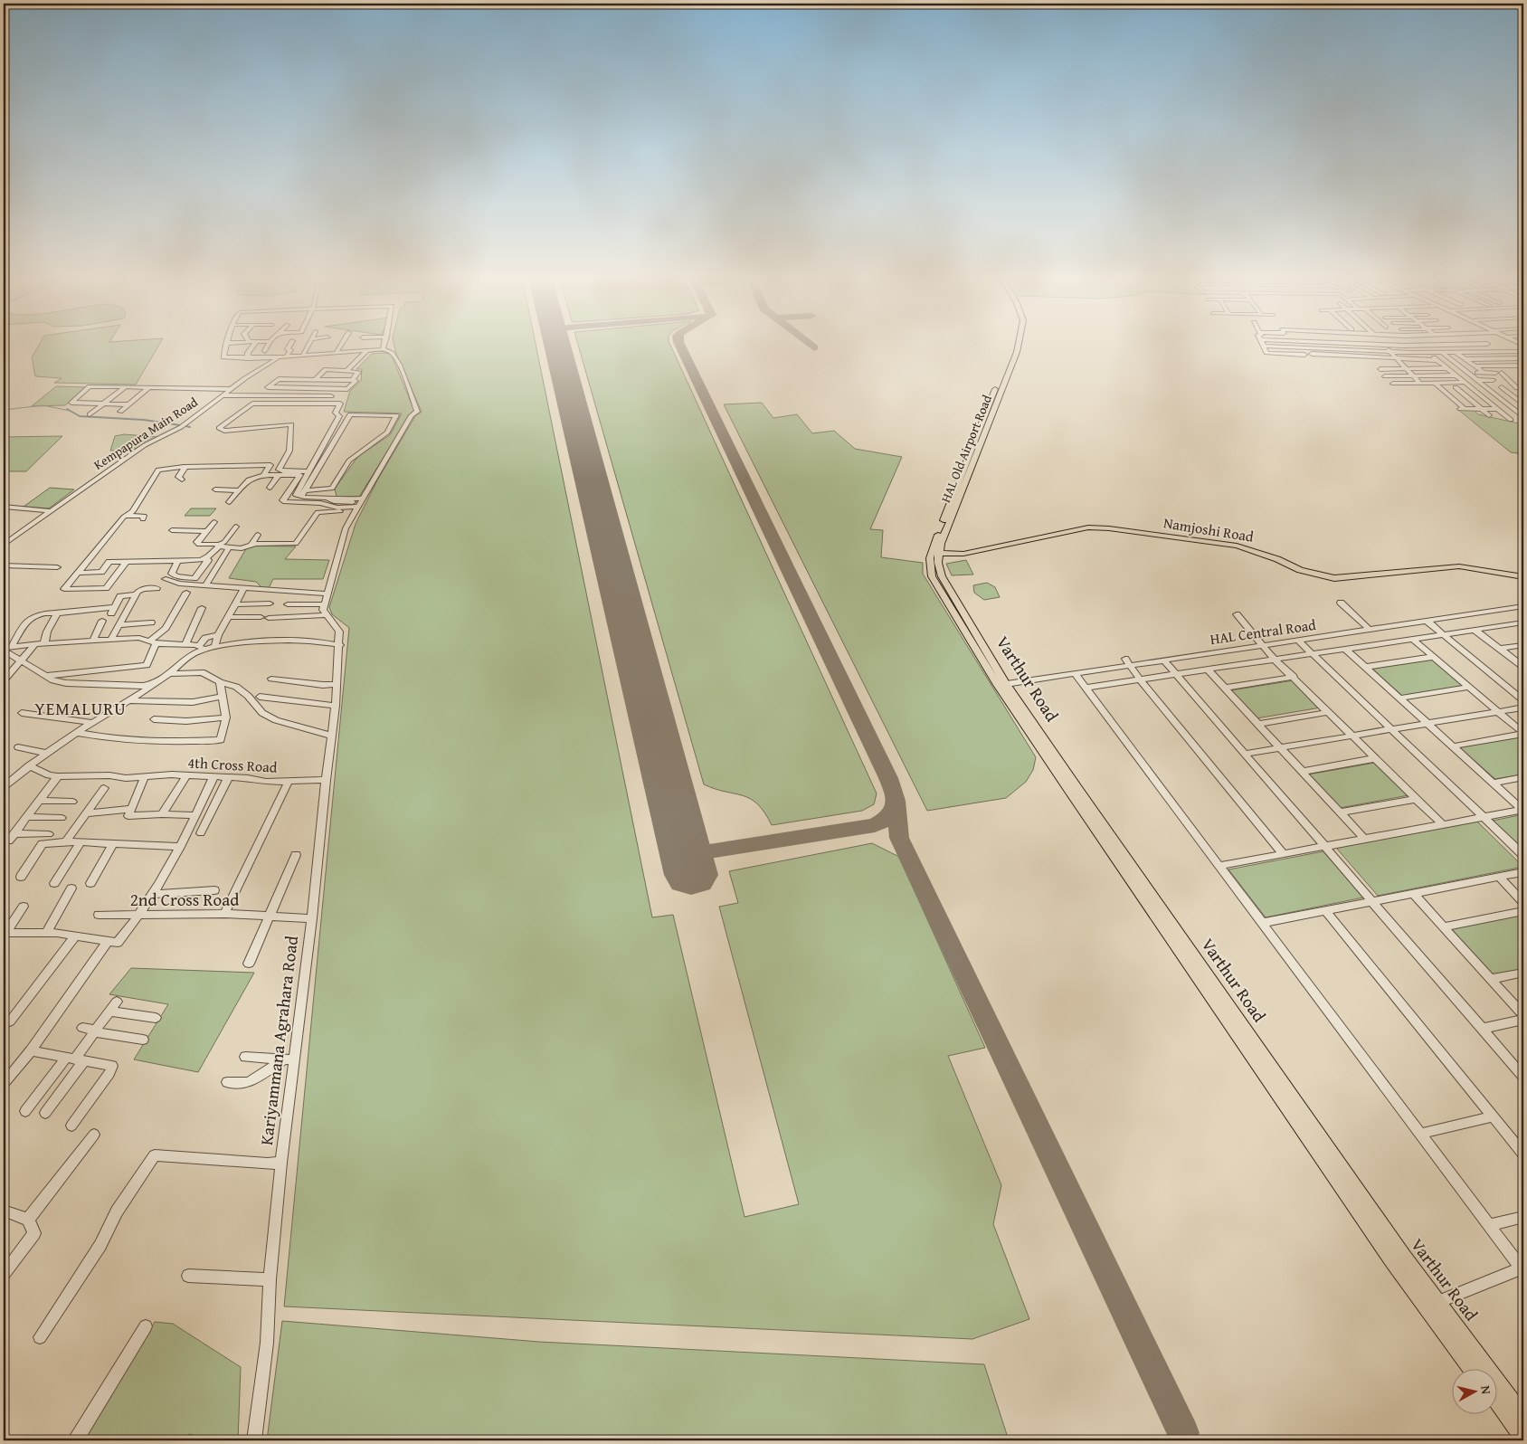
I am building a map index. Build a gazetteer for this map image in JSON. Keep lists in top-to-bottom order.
{
  "streets": {
    "main road": ["HAL Old Airport Road", "Namjoshi Road", "Varthur Road"],
    "street": [
      "Kempapura Main Road",
      "HAL Central Road",
      "4th Cross Road",
      "2nd Cross Road",
      "Kariyammana Agrahara Road"
    ]
  },
  "crossings": [
    ["HAL Old Airport Road", "Namjoshi Road"],
    ["HAL Old Airport Road", "Varthur Road"],
    ["Namjoshi Road", "Varthur Road"],
    ["HAL Central Road", "Varthur Road"],
    ["4th Cross Road", "2nd Cross Road"],
    ["2nd Cross Road", "Kariyammana Agrahara Road"]
  ],
  "districts": ["YEMALURU"],
  "north": "right"
}
